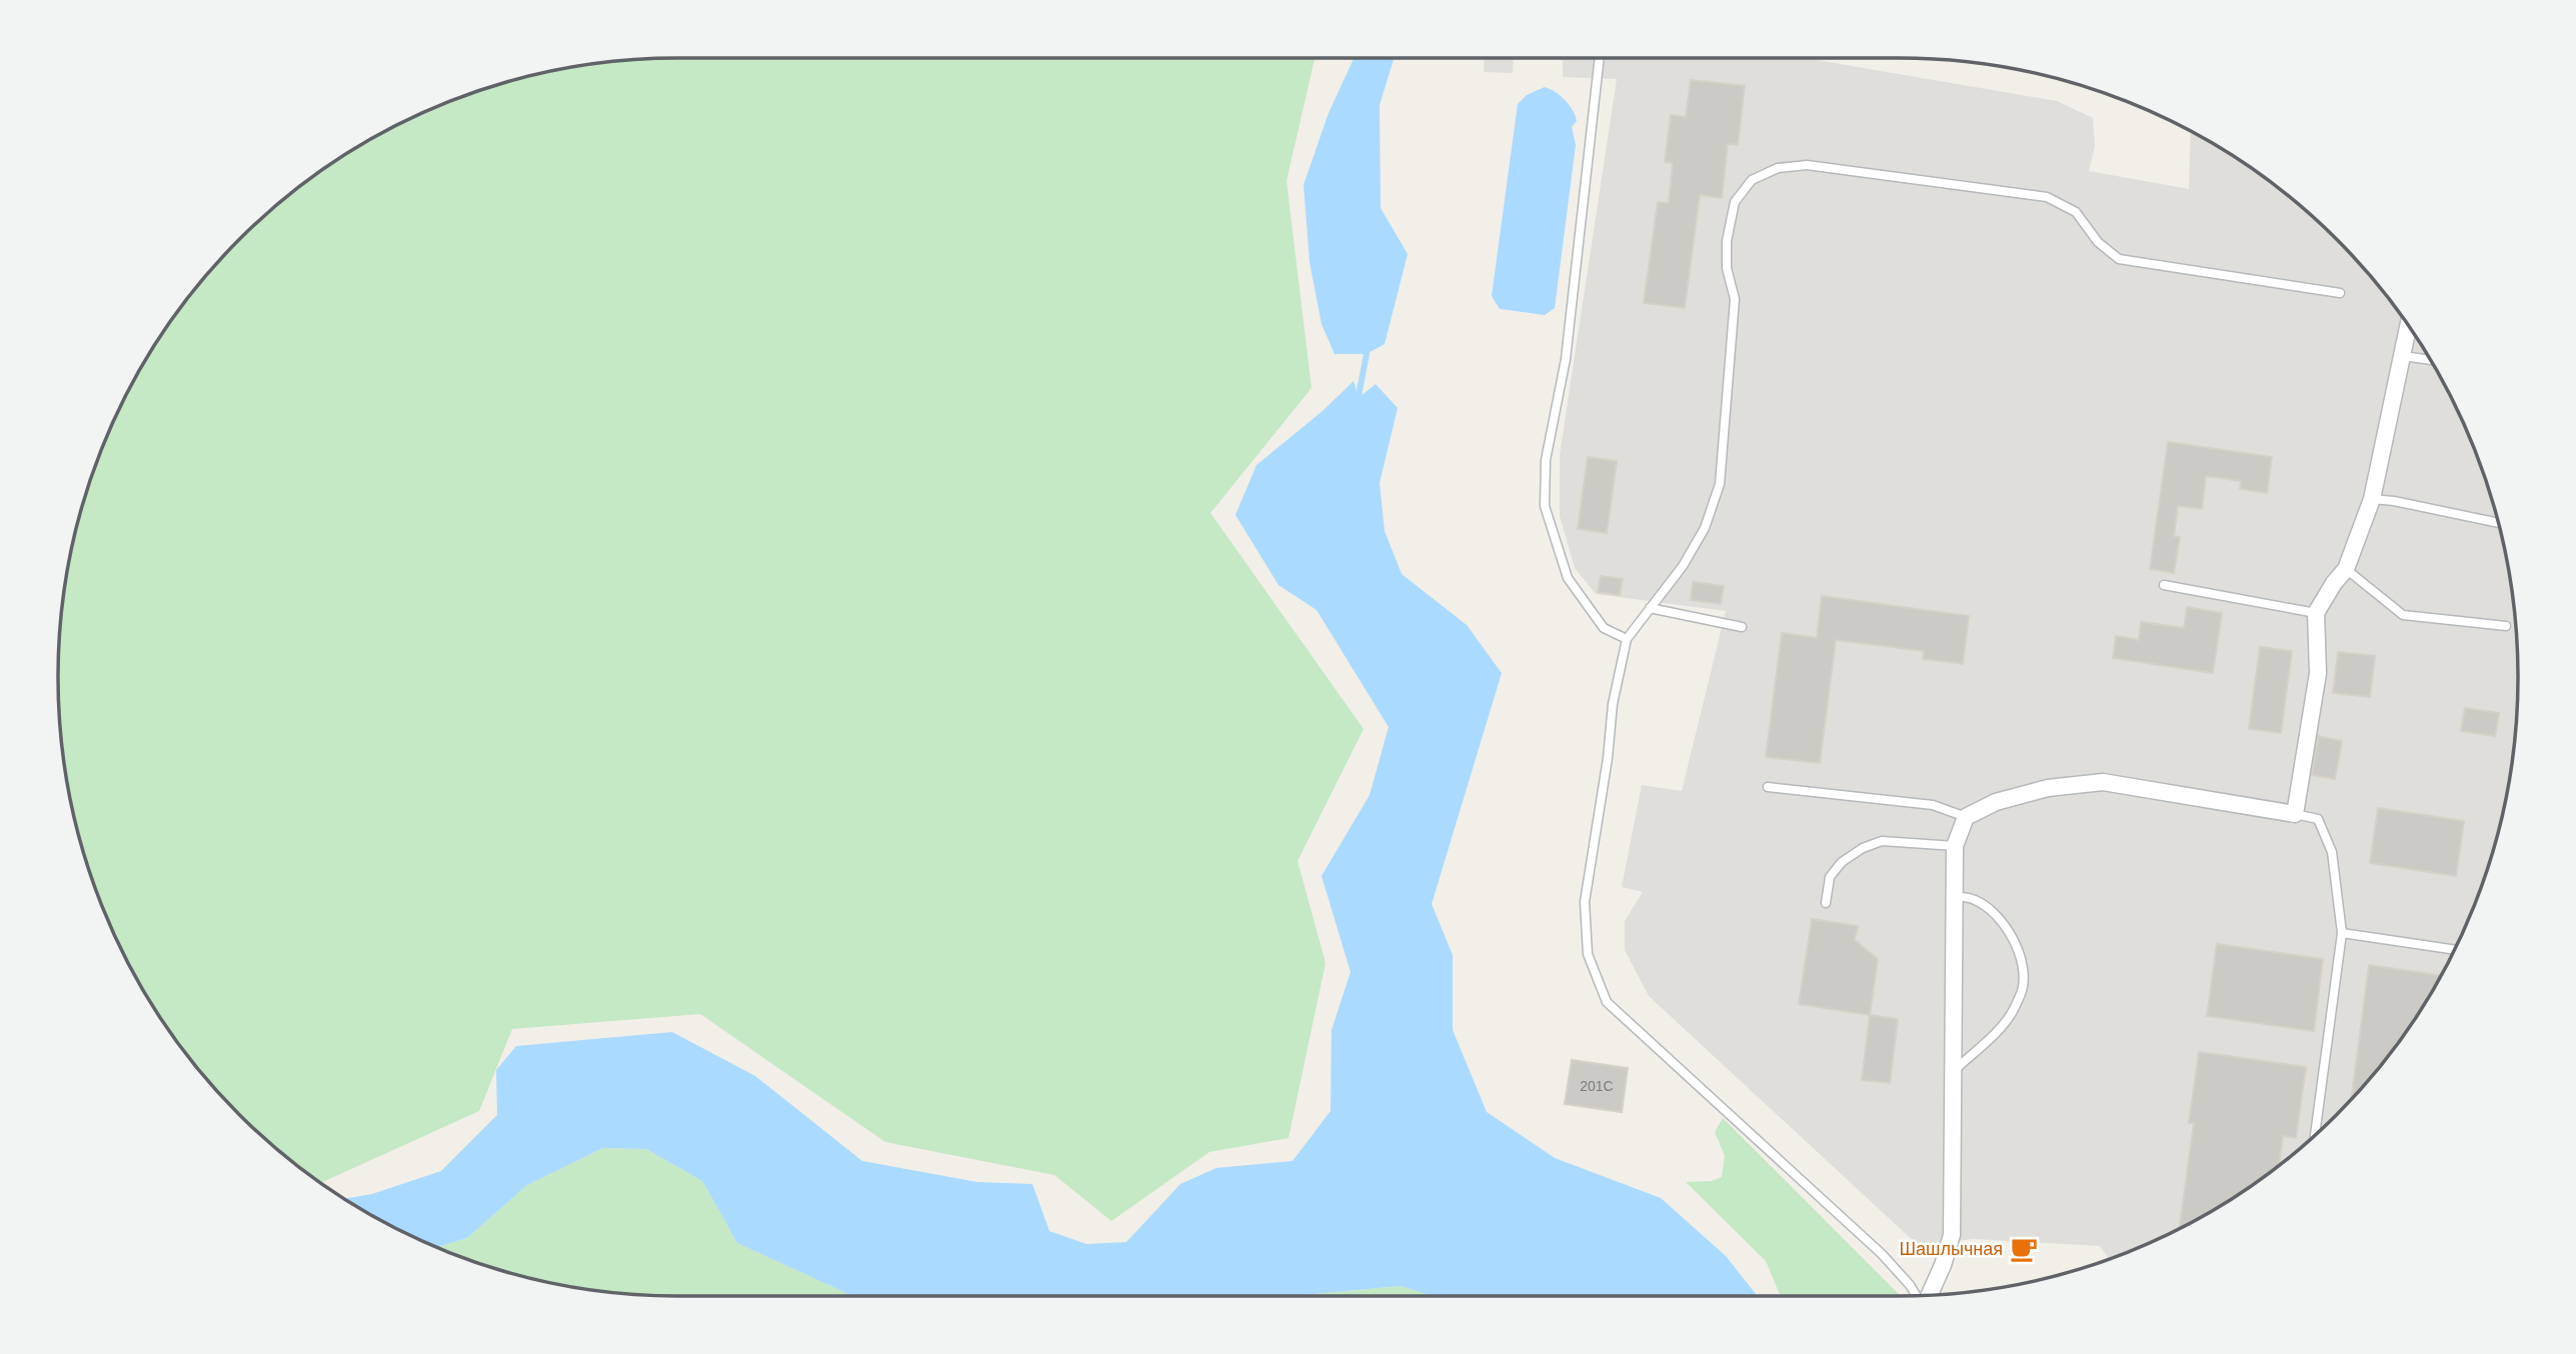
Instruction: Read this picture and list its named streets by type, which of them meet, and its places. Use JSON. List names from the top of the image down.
{
  "places": {
    "cafe": ["Шашлычная"]
  },
  "house_numbers": ["201С"]
}
